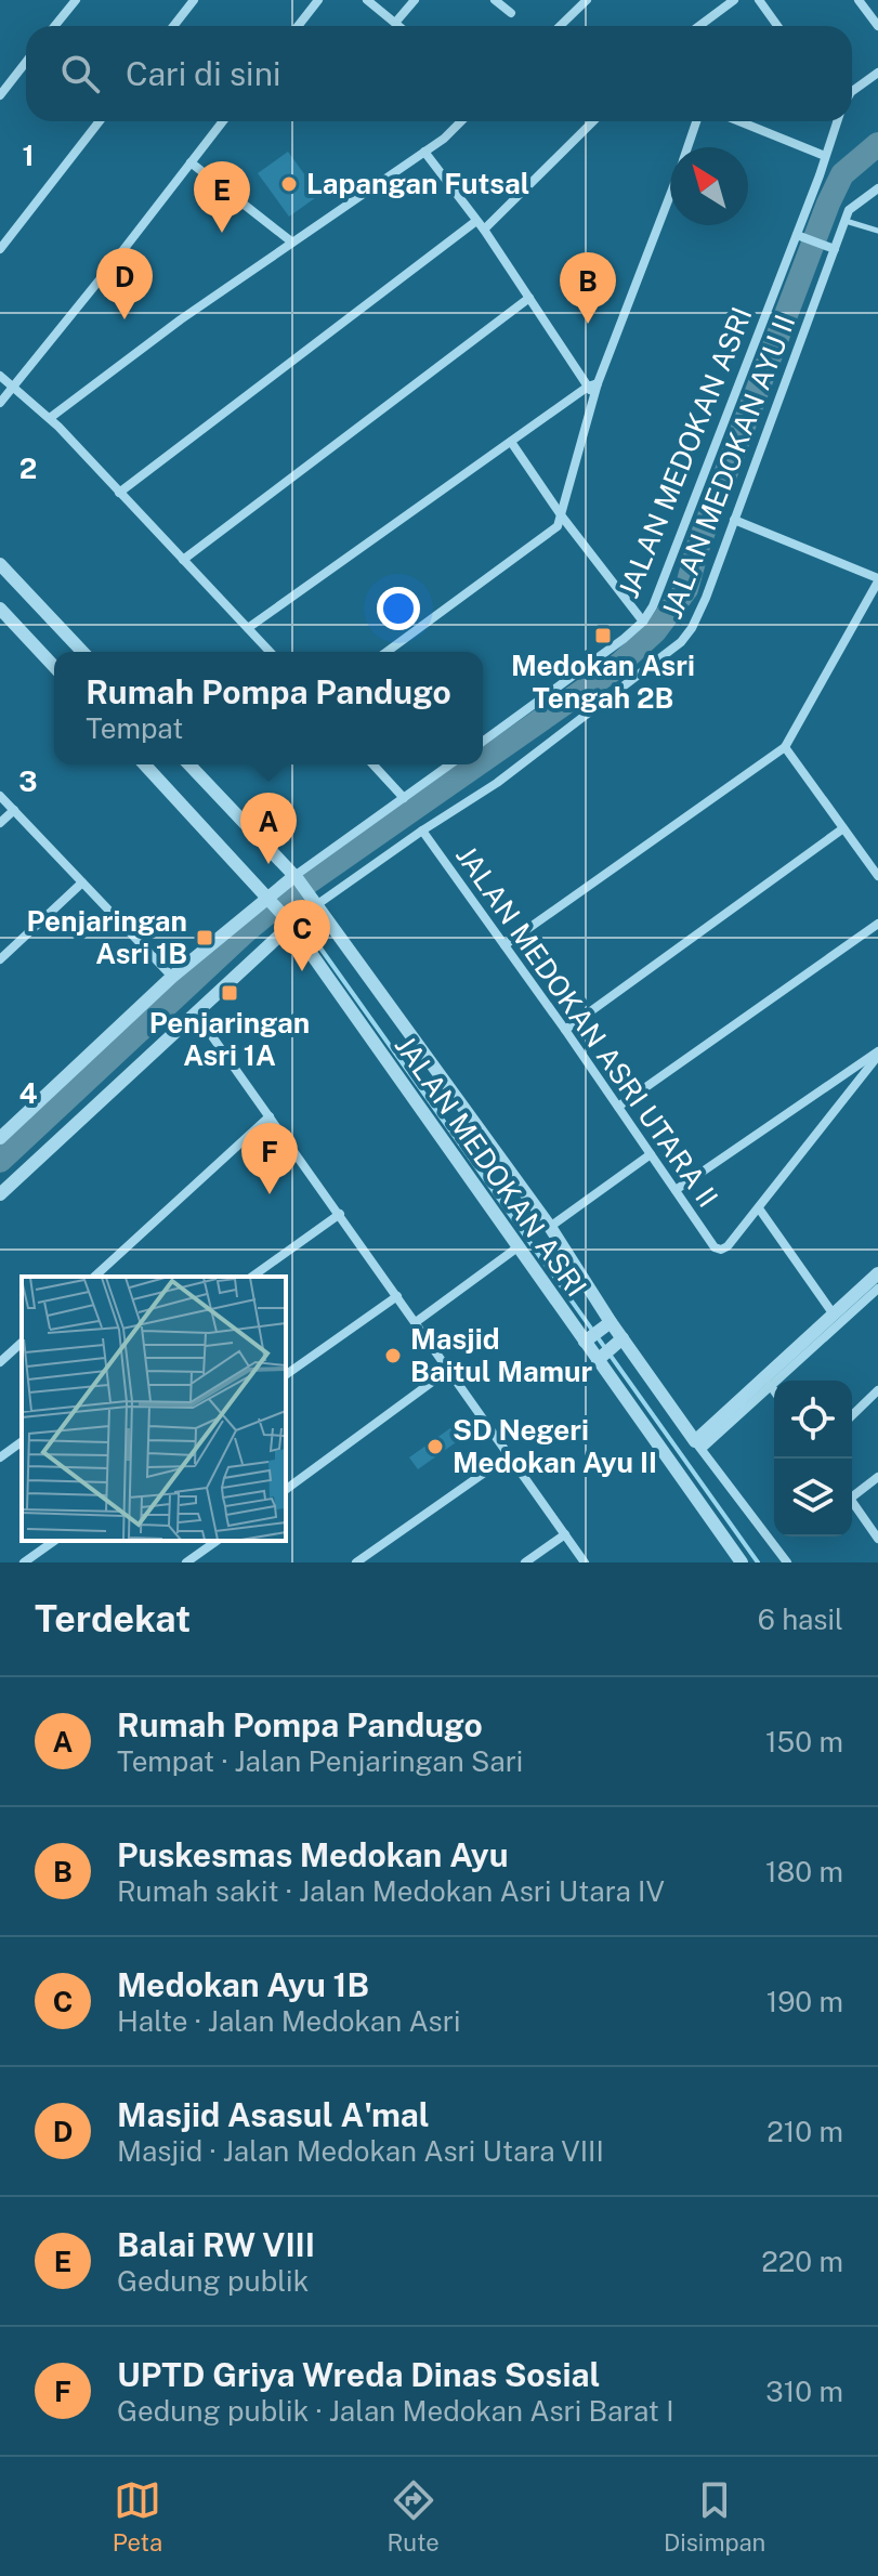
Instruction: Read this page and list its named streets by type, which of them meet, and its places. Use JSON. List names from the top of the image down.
{
  "streets": {
    "street": ["JALAN MEDOKAN ASRI", "JALAN MEDOKAN AYU II", "JALAN MEDOKAN ASRI UTARA II"]
  },
  "crossings": [
    ["JALAN MEDOKAN ASRI", "JALAN MEDOKAN AYU II"],
    ["JALAN MEDOKAN AYU II", "JALAN MEDOKAN ASRI UTARA II"]
  ],
  "places": {
    "other": ["Lapangan Futsal", "Masjid Baitul Mamur", "SD Negeri Medokan Ayu II"],
    "transit": ["Medokan Asri Tengah 2B", "Penjaringan Asri 1B", "Penjaringan Asri 1A"]
  },
  "north": "top left",
  "page": {
    "search": "Cari di sini",
    "pins": [
      "E",
      "D",
      "B",
      "A",
      "C",
      "F"
    ],
    "popup": ["Rumah Pompa Pandugo", "Tempat"],
    "heading": ["Terdekat", "6 hasil"],
    "list": [
      {
        "mark": "A",
        "name": "Rumah Pompa Pandugo",
        "note": "Tempat · Jalan Penjaringan Sari",
        "value": "150 m"
      },
      {
        "mark": "B",
        "name": "Puskesmas Medokan Ayu",
        "note": "Rumah sakit · Jalan Medokan Asri Utara IV",
        "value": "180 m"
      },
      {
        "mark": "C",
        "name": "Medokan Ayu 1B",
        "note": "Halte · Jalan Medokan Asri",
        "value": "190 m"
      },
      {
        "mark": "D",
        "name": "Masjid Asasul A'mal",
        "note": "Masjid · Jalan Medokan Asri Utara VIII",
        "value": "210 m"
      },
      {
        "mark": "E",
        "name": "Balai RW VIII",
        "note": "Gedung publik",
        "value": "220 m"
      },
      {
        "mark": "F",
        "name": "UPTD Griya Wreda Dinas Sosial",
        "note": "Gedung publik · Jalan Medokan Asri Barat I",
        "value": "310 m"
      }
    ],
    "nav": ["Peta", "Rute", "Disimpan"]
  },
  "grid": {
    "rows": [
      "1",
      "2",
      "3",
      "4"
    ]
  }
}
